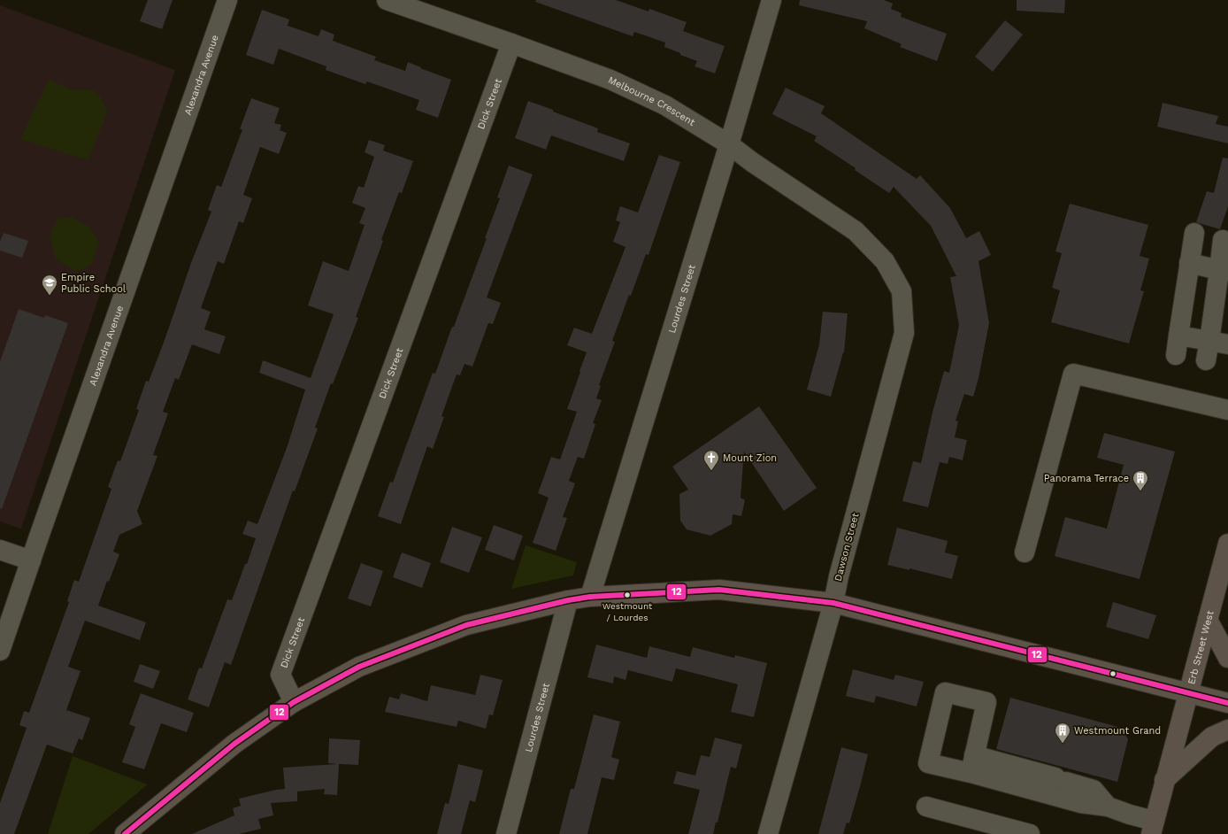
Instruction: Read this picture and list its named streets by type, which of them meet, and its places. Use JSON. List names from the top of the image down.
{
  "streets": {
    "main road": ["Erb Street West"],
    "street": [
      "Alexandra Avenue",
      "Melbourne Crescent",
      "Dick Street",
      "Lourdes Street",
      "Dawson Street"
    ]
  },
  "crossings": [
    ["Melbourne Crescent", "Dick Street"],
    ["Melbourne Crescent", "Lourdes Street"],
    ["Melbourne Crescent", "Dawson Street"]
  ],
  "places": {
    "school or university": ["Empire Public School"],
    "church": ["Mount Zion"],
    "building": ["Panorama Terrace", "Westmount Grand"],
    "other": ["Westmount / Lourdes"]
  },
  "lines": ["transit line 12"]
}
